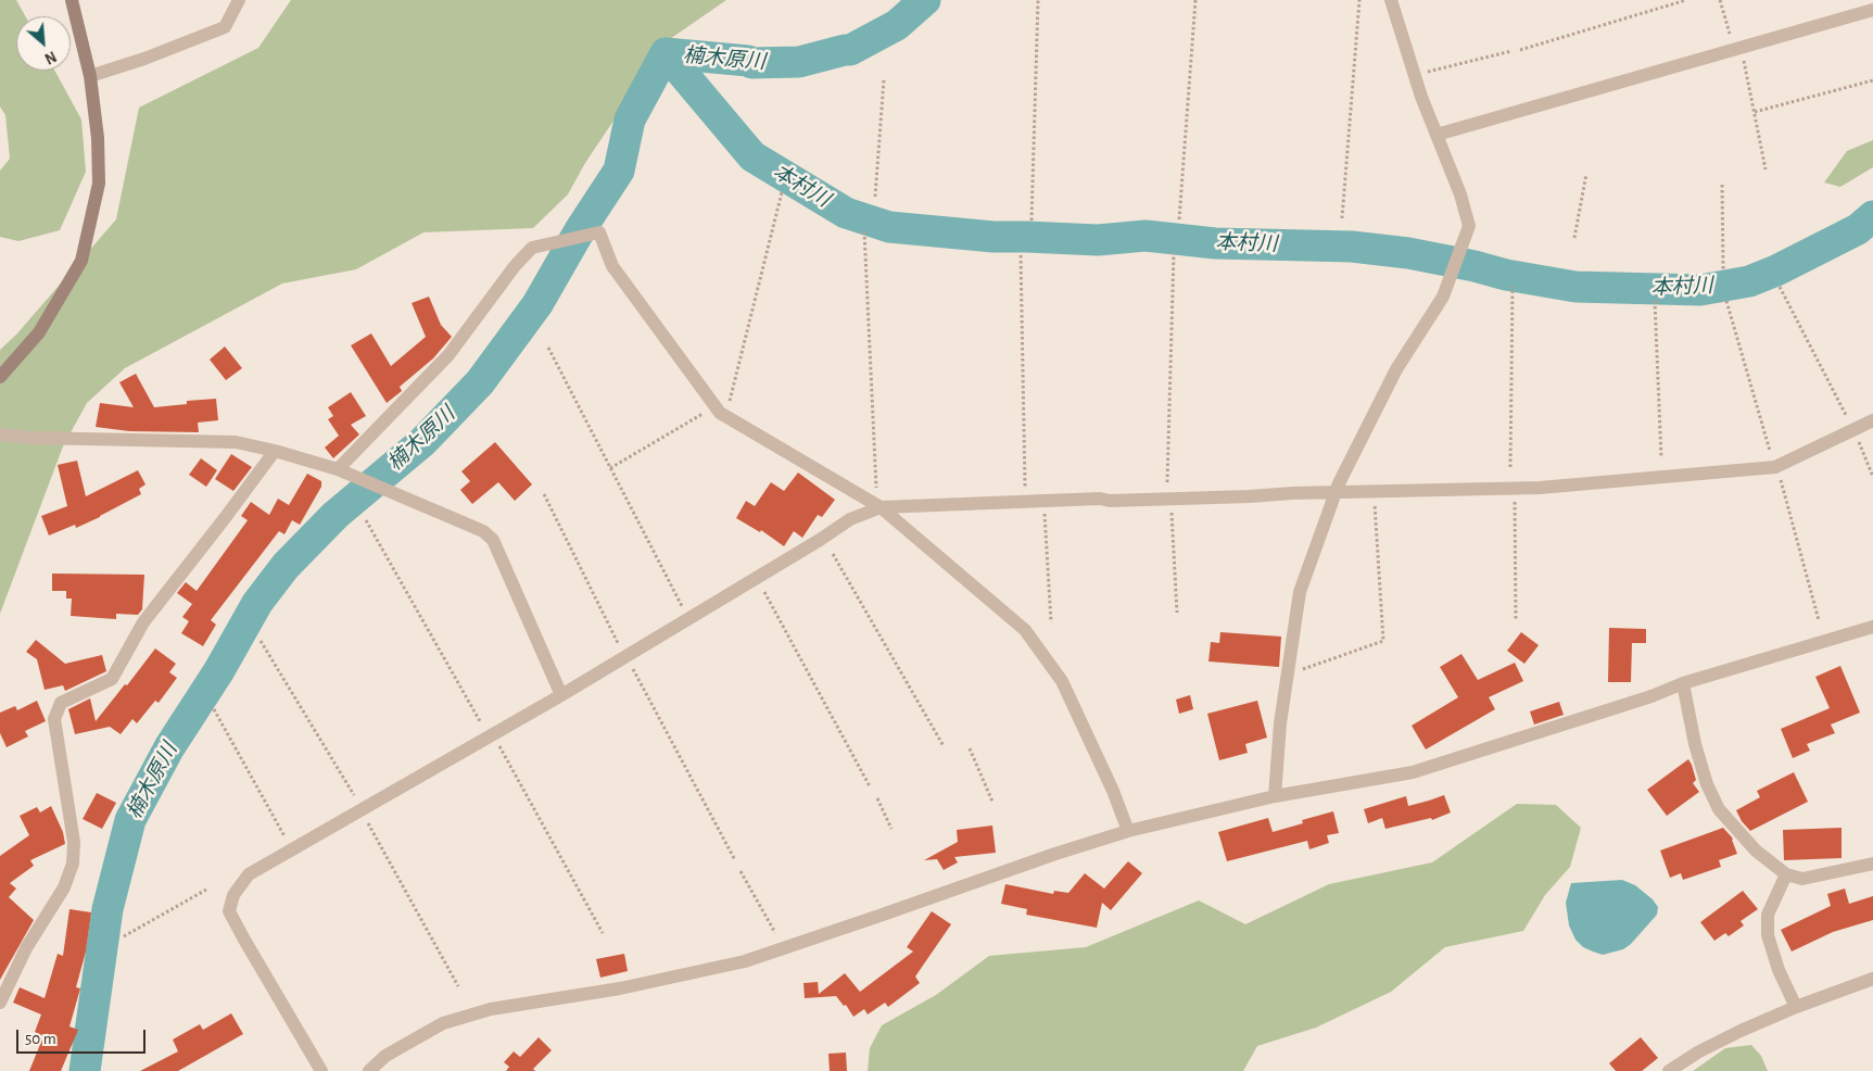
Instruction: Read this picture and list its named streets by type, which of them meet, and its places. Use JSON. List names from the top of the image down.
{
  "water": ["楠木原川", "本村川"],
  "scale_bar": "50 m",
  "north": "bottom right"
}
